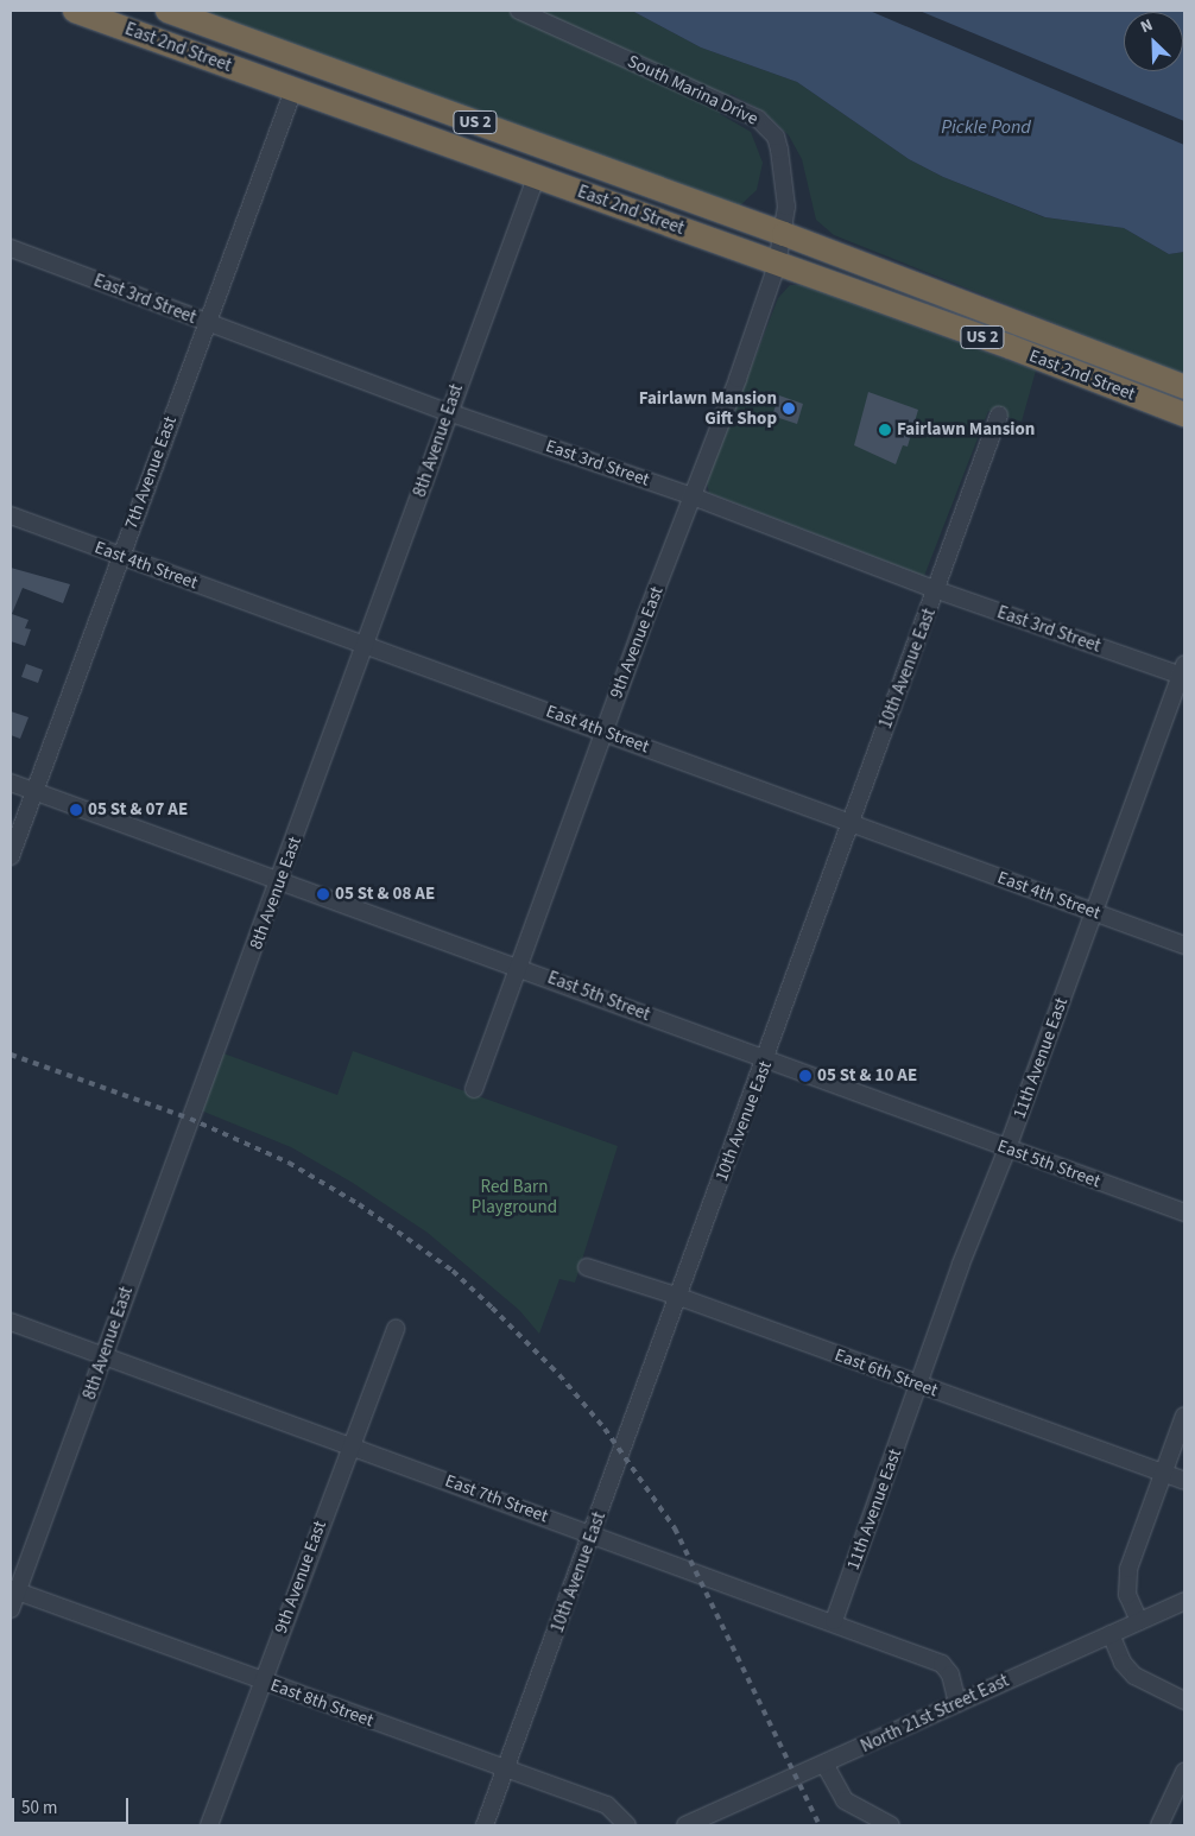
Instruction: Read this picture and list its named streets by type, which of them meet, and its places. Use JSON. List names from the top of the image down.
{
  "streets": {
    "highway": ["East 2nd Street", "US 2"],
    "street": [
      "South Marina Drive",
      "East 3rd Street",
      "8th Avenue East",
      "7th Avenue East",
      "East 4th Street",
      "9th Avenue East",
      "10th Avenue East",
      "East 5th Street",
      "11th Avenue East",
      "East 6th Street",
      "East 7th Street",
      "East 8th Street",
      "North 21st Street East"
    ]
  },
  "crossings": [
    ["East 2nd Street", "South Marina Drive"],
    ["East 2nd Street", "8th Avenue East"],
    ["East 2nd Street", "7th Avenue East"],
    ["East 2nd Street", "9th Avenue East"],
    ["South Marina Drive", "9th Avenue East"],
    ["East 3rd Street", "8th Avenue East"],
    ["East 3rd Street", "7th Avenue East"],
    ["East 3rd Street", "9th Avenue East"],
    ["East 3rd Street", "10th Avenue East"],
    ["East 3rd Street", "11th Avenue East"],
    ["8th Avenue East", "East 4th Street"],
    ["8th Avenue East", "East 5th Street"],
    ["8th Avenue East", "East 7th Street"],
    ["8th Avenue East", "East 8th Street"],
    ["7th Avenue East", "East 4th Street"],
    ["7th Avenue East", "East 5th Street"],
    ["East 4th Street", "9th Avenue East"],
    ["East 4th Street", "10th Avenue East"],
    ["East 4th Street", "11th Avenue East"],
    ["9th Avenue East", "East 5th Street"],
    ["9th Avenue East", "East 7th Street"],
    ["9th Avenue East", "East 8th Street"],
    ["10th Avenue East", "East 5th Street"],
    ["10th Avenue East", "East 6th Street"],
    ["10th Avenue East", "East 7th Street"],
    ["10th Avenue East", "East 8th Street"],
    ["East 5th Street", "11th Avenue East"],
    ["11th Avenue East", "East 6th Street"],
    ["11th Avenue East", "East 7th Street"],
    ["East 7th Street", "North 21st Street East"]
  ],
  "water": ["Pickle Pond"],
  "parks": ["Red Barn Playground"],
  "places": [
    "Fairlawn Mansion Gift Shop",
    "Fairlawn Mansion",
    "05 St & 07 AE",
    "05 St & 08 AE",
    "05 St & 10 AE"
  ],
  "scale_bar": "50 m",
  "north": "top left"
}
